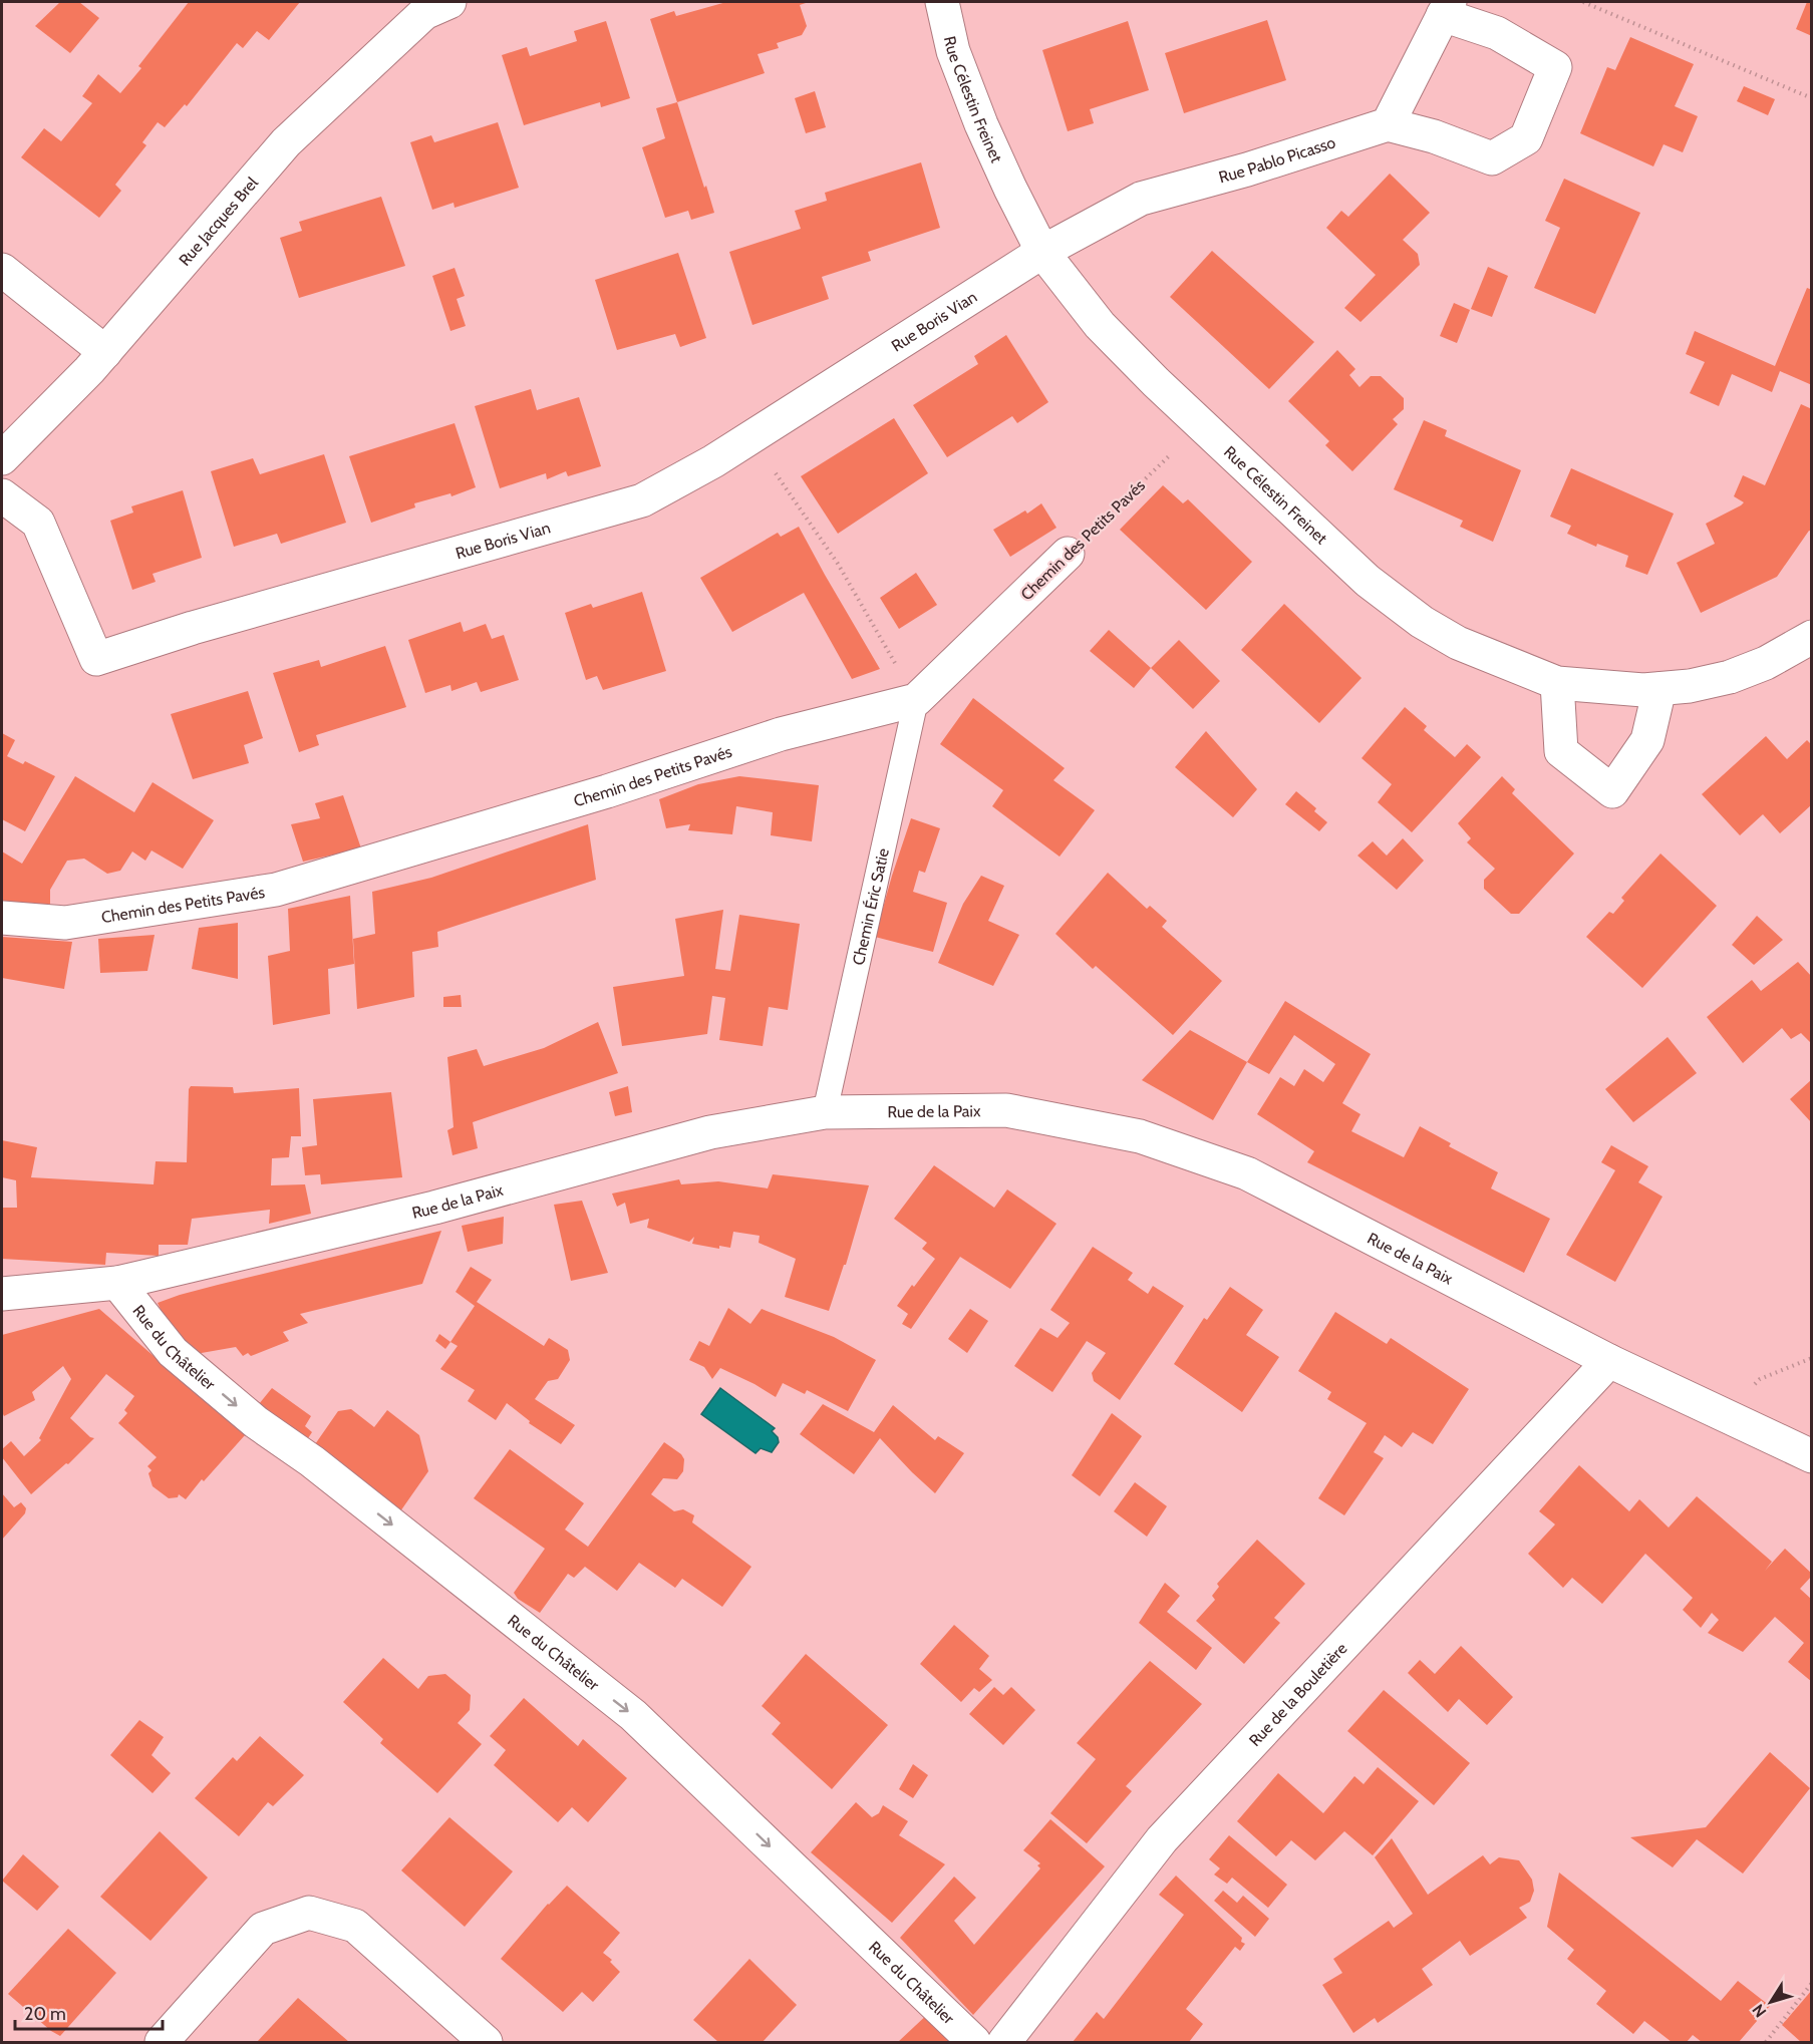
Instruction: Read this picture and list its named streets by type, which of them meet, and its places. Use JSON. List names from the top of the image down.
{
  "streets": {
    "street": [
      "Rue Célestin Freinet",
      "Rue Pablo Picasso",
      "Rue Jacques Brel",
      "Rue Boris Vian",
      "Chemin des Petits Pavés",
      "Rue de la Paix",
      "Rue du Châtelier",
      "Rue de la Bouletière"
    ],
    "lane": ["Chemin Éric Satie"]
  },
  "crossings": [
    ["Rue Célestin Freinet", "Rue Pablo Picasso"],
    ["Rue Célestin Freinet", "Rue Boris Vian"],
    ["Rue Célestin Freinet", "Chemin des Petits Pavés"],
    ["Rue Pablo Picasso", "Rue Boris Vian"],
    ["Chemin des Petits Pavés", "Chemin Éric Satie"],
    ["Chemin Éric Satie", "Rue de la Paix"],
    ["Rue de la Paix", "Rue du Châtelier"],
    ["Rue de la Paix", "Rue de la Bouletière"]
  ],
  "one_way": ["Rue du Châtelier"],
  "scale_bar": "20 m",
  "north": "bottom left"
}
